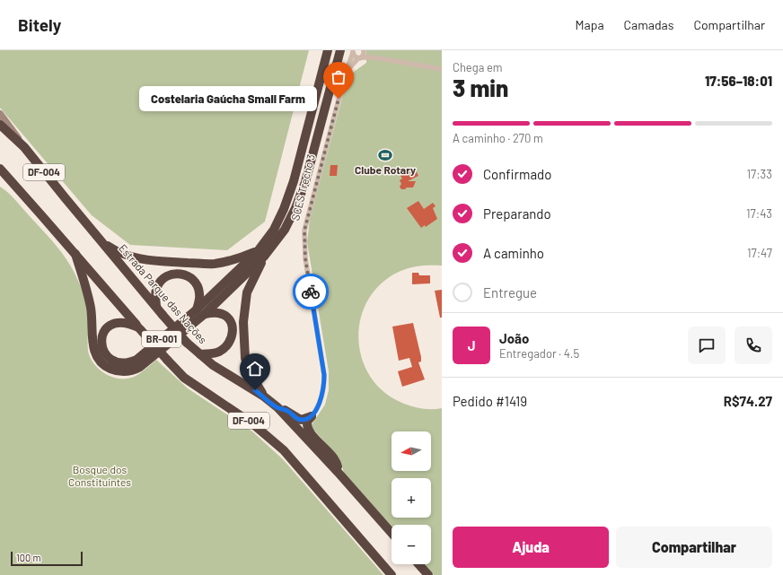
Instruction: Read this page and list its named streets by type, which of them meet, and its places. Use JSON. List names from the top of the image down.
{
  "streets": {
    "highway": [
      "DF-004",
      "SCES Trecho 3",
      "Estrada Parque das Nações",
      "BR-001"
    ]
  },
  "crossings": [
    ["DF-004", "BR-001"],
    ["SCES Trecho 3", "BR-001"],
    ["Estrada Parque das Nações", "BR-001"]
  ],
  "parks": ["Bosque dos Constituintes"],
  "places": {
    "other": ["Costelaria Gaúcha Small Farm"],
    "sports": ["Clube Rotary"]
  },
  "scale_bar": "100 m",
  "north": "left",
  "page": {
    "header": "Bitely",
    "nav": ["Mapa", "Camadas", "Compartilhar"],
    "heading": ["3 min", "Chega em", "17:56–18:01"],
    "panel": [
      "João",
      "Entregador · 4.5",
      "Pedido #1419",
      "R$74.27"
    ],
    "bubble": "Costelaria Gaúcha Small Farm",
    "bar": "A caminho · 270 m",
    "list": [
      ["Confirmado", "17:33"],
      ["Preparando", "17:43"],
      ["A caminho", "17:47"],
      "Entregue"
    ],
    "round": "J",
    "map_buttons": ["+", "−"],
    "buttons": ["Ajuda", "Compartilhar"],
    "scale": "100 m"
  }
}
